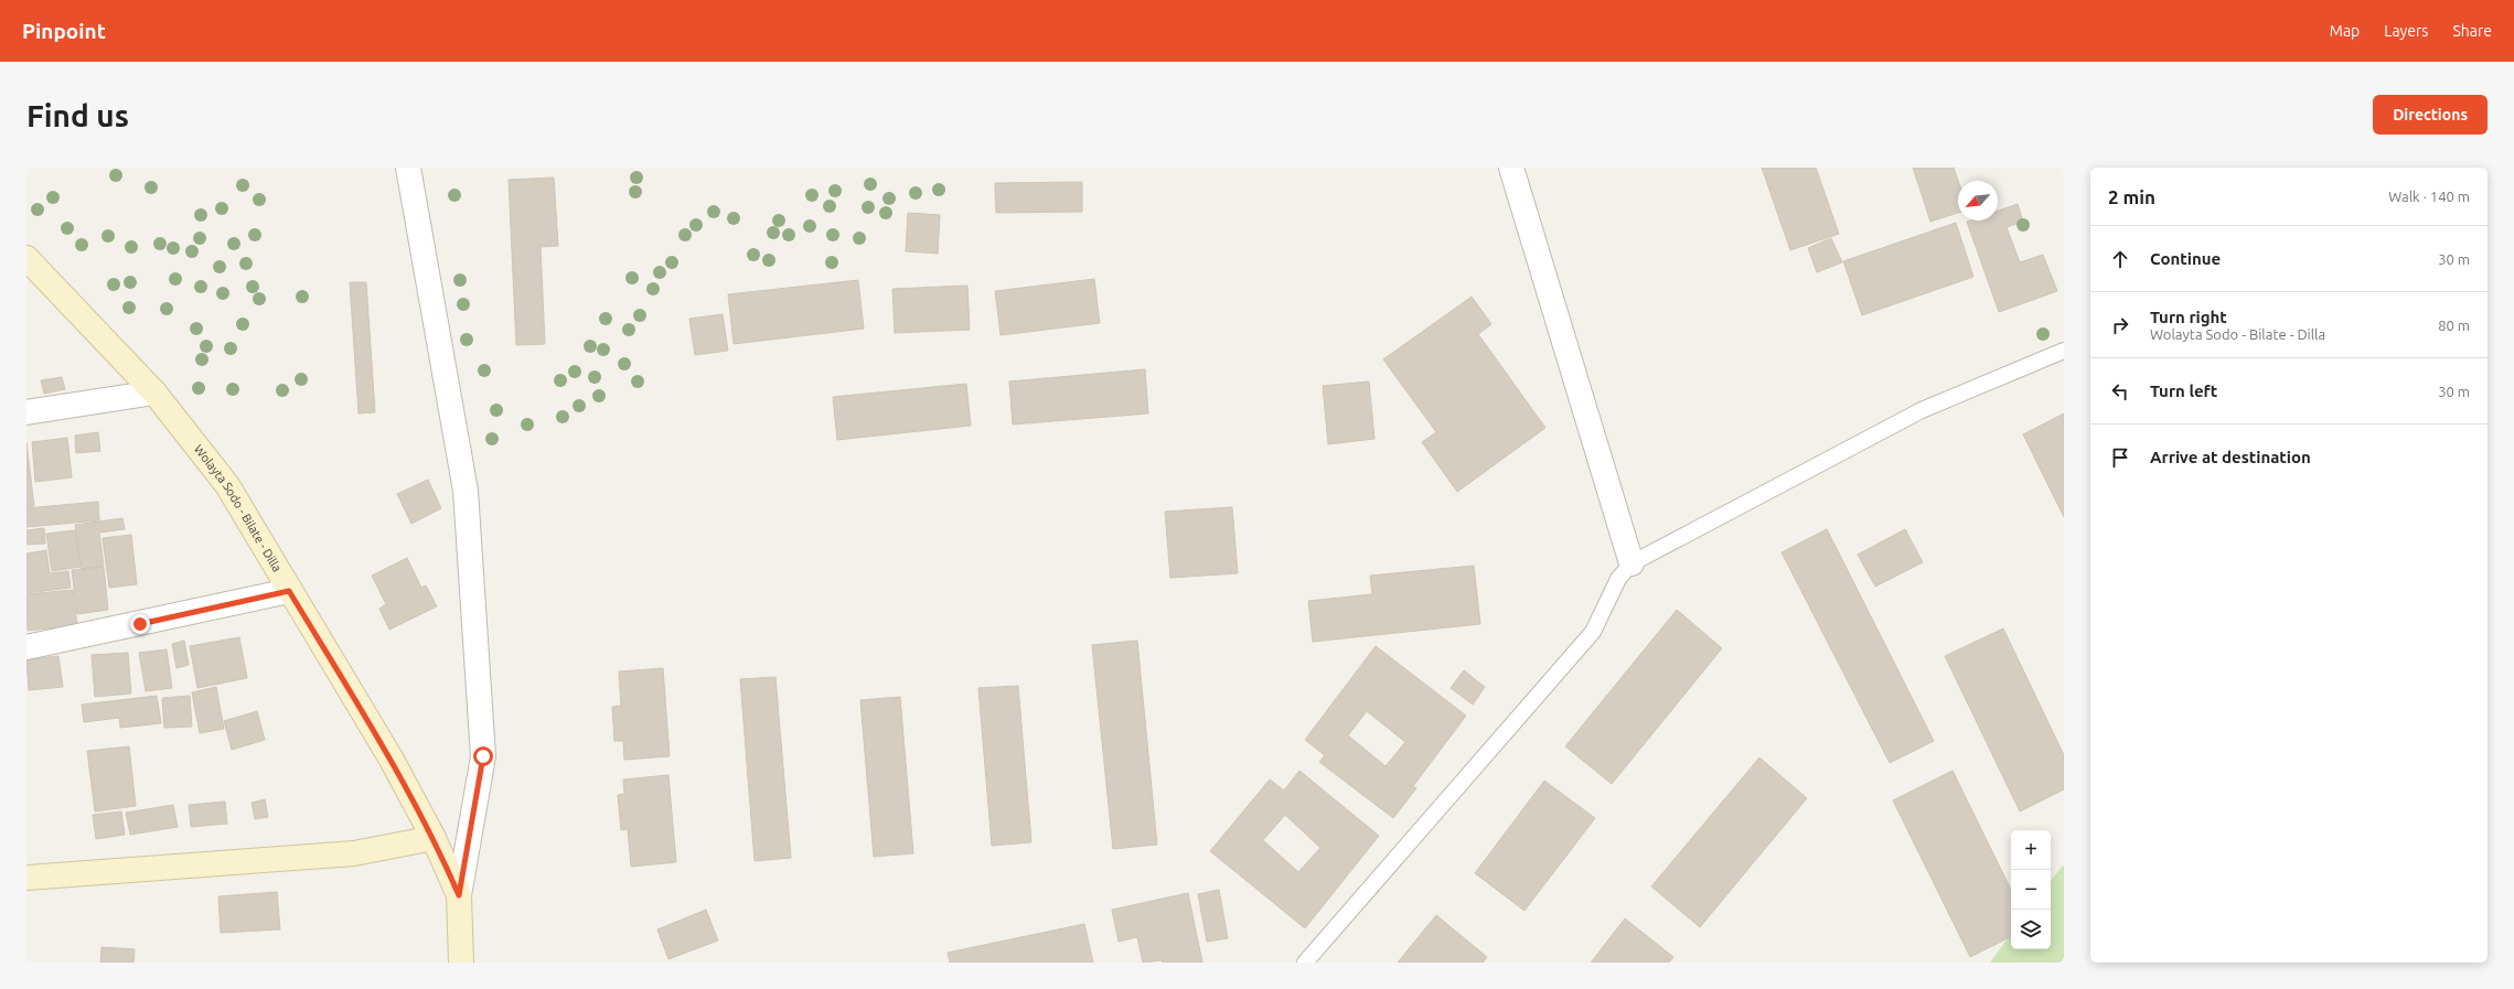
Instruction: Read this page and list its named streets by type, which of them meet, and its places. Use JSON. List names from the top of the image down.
{
  "streets": {
    "main road": ["Wolayta Sodo - Bilate - Dilla"]
  },
  "north": "bottom left",
  "page": {
    "header": "Pinpoint",
    "nav": ["Map", "Layers", "Share"],
    "buttons": "Directions",
    "title": "Find us",
    "heading": ["2 min", "Walk · 140 m"],
    "list": [
      ["Continue", "30 m"],
      ["Turn right", "Wolayta Sodo - Bilate - Dilla", "80 m"],
      ["Turn left", "30 m"],
      "Arrive at destination"
    ],
    "map_buttons": ["+", "−"]
  }
}
